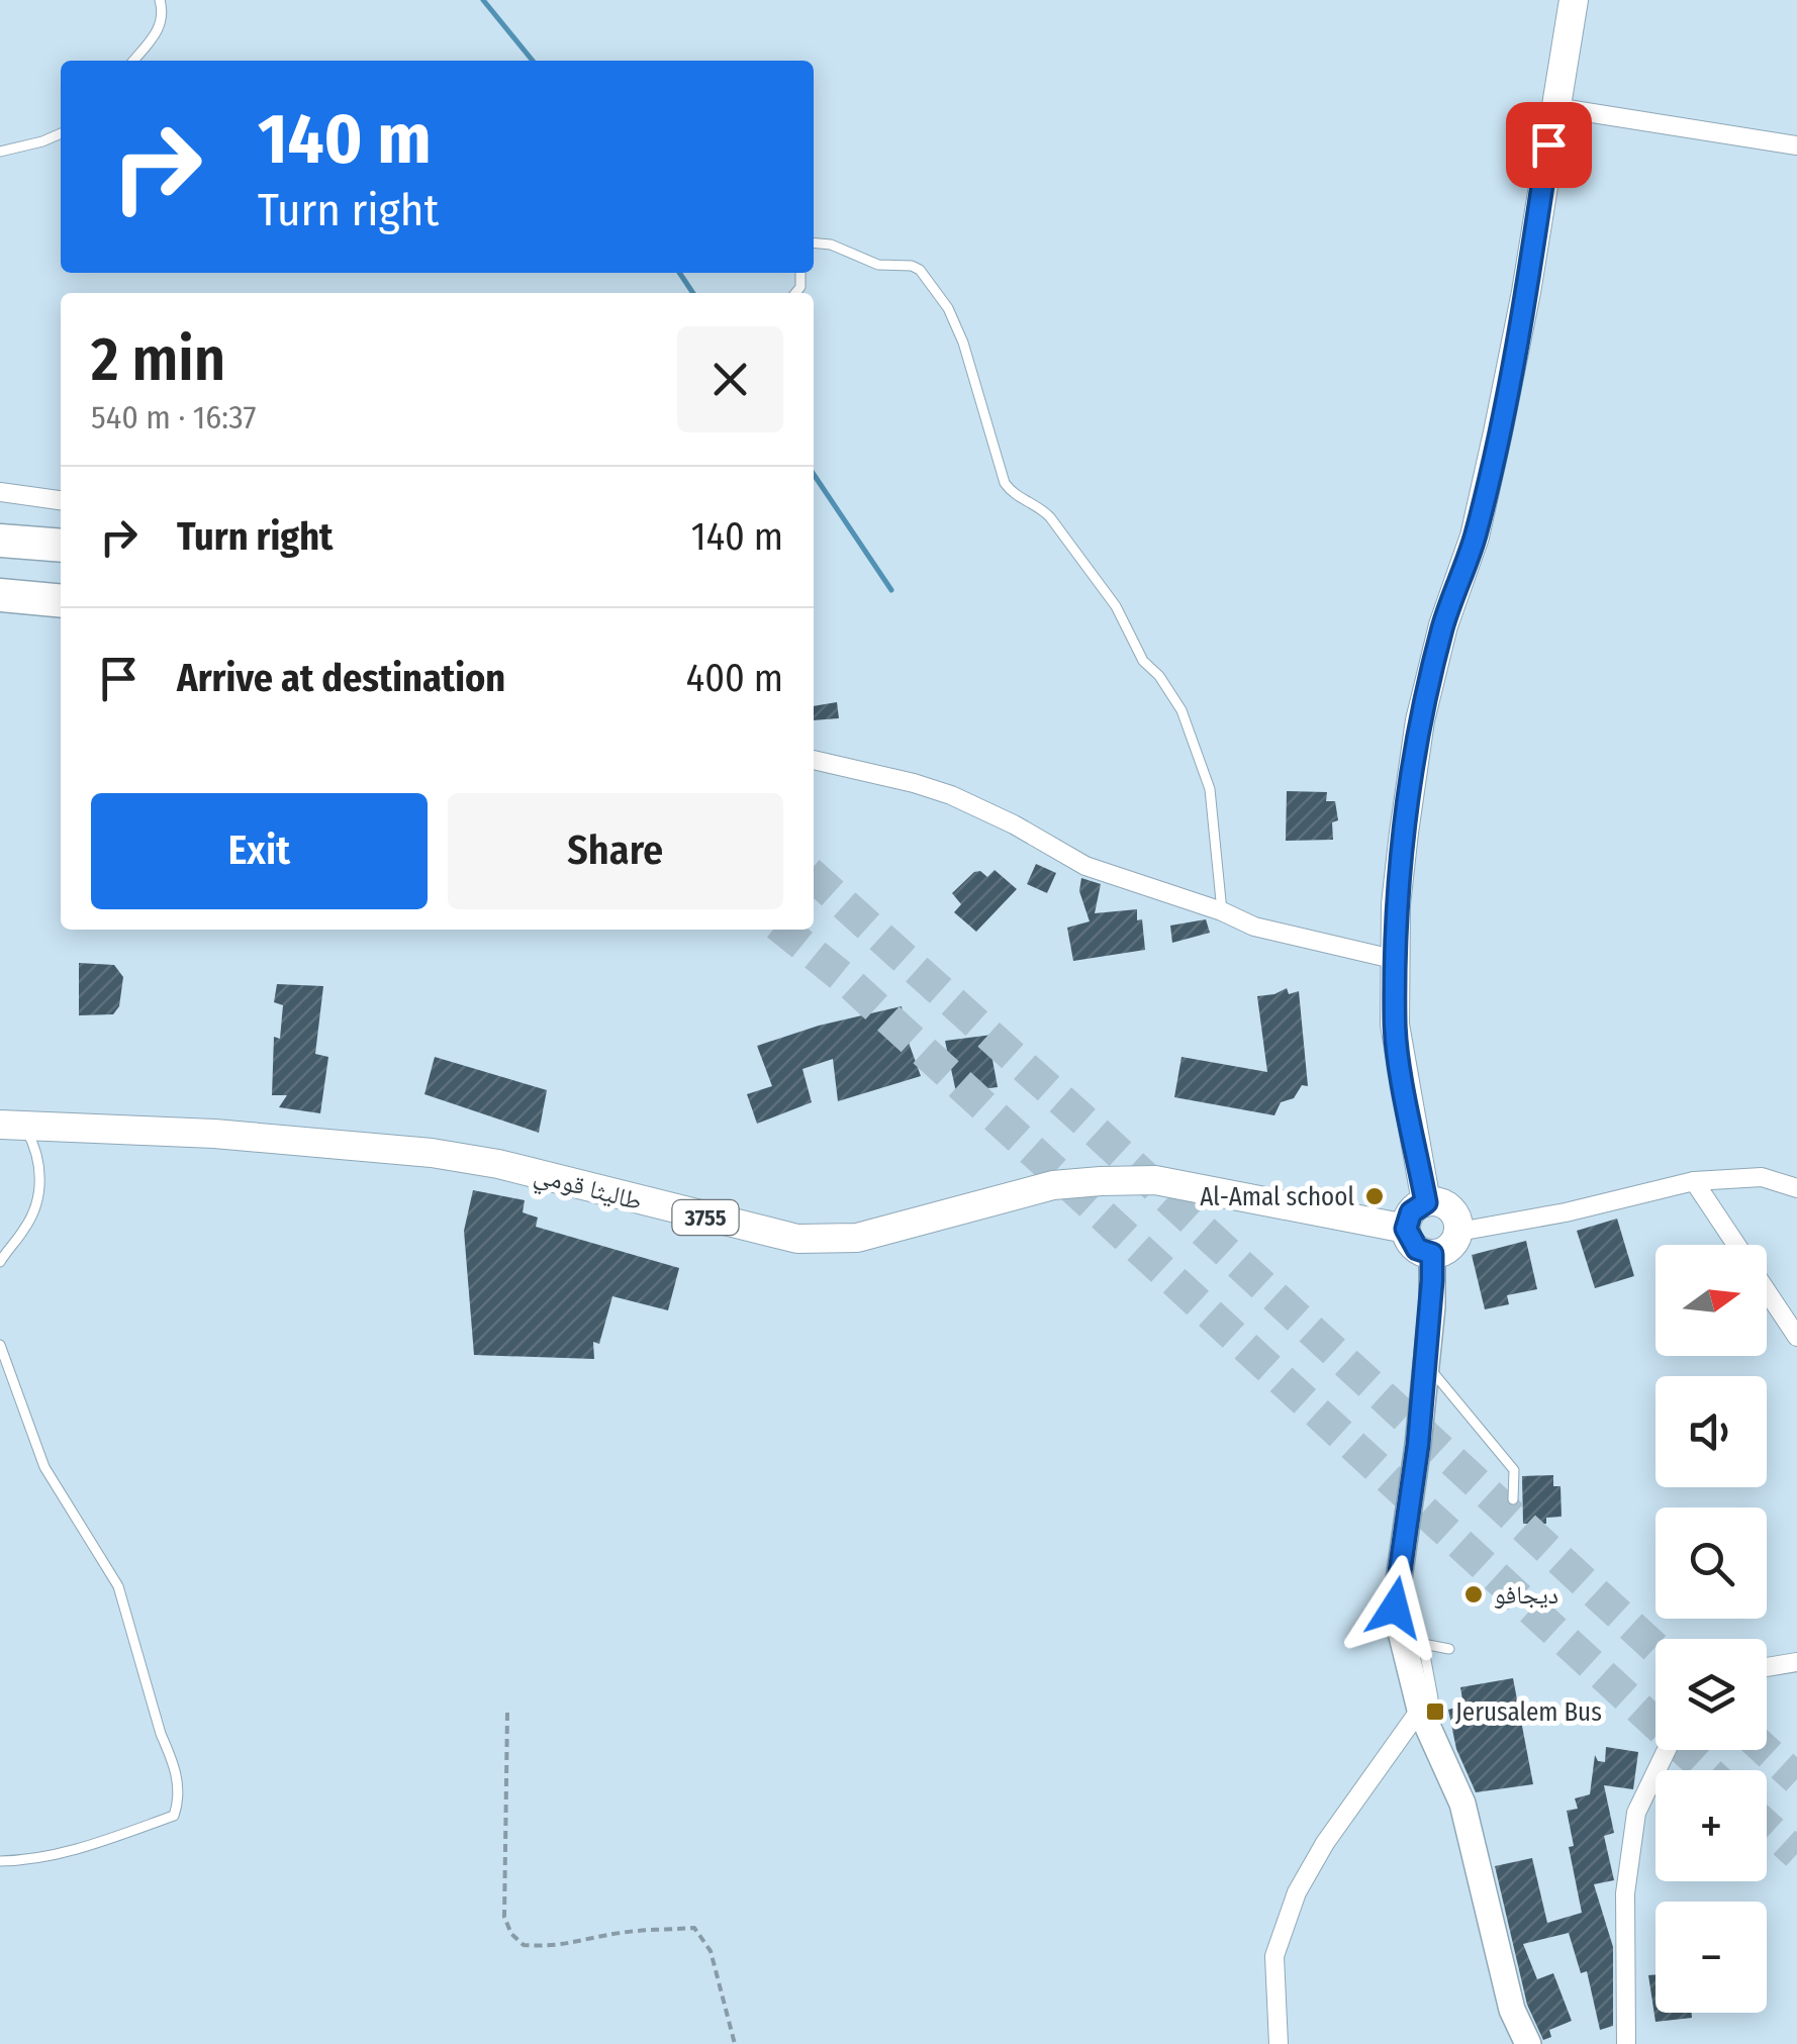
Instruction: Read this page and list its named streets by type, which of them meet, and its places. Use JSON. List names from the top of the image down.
{
  "streets": {
    "main road": ["طاليثا قومي", "3755"]
  },
  "places": {
    "other": ["Al-Amal school", "ديجافو"],
    "transit": ["Jerusalem Bus"]
  },
  "north": "right",
  "page": {
    "turn": ["140 m", "Turn right"],
    "heading": ["2 min", "540 m · 16:37"],
    "list": [
      {
        "name": "Turn right",
        "value": "140 m"
      },
      {
        "name": "Arrive at destination",
        "value": "400 m"
      }
    ],
    "buttons": ["Exit", "Share"],
    "map_buttons": ["+", "−"]
  }
}
